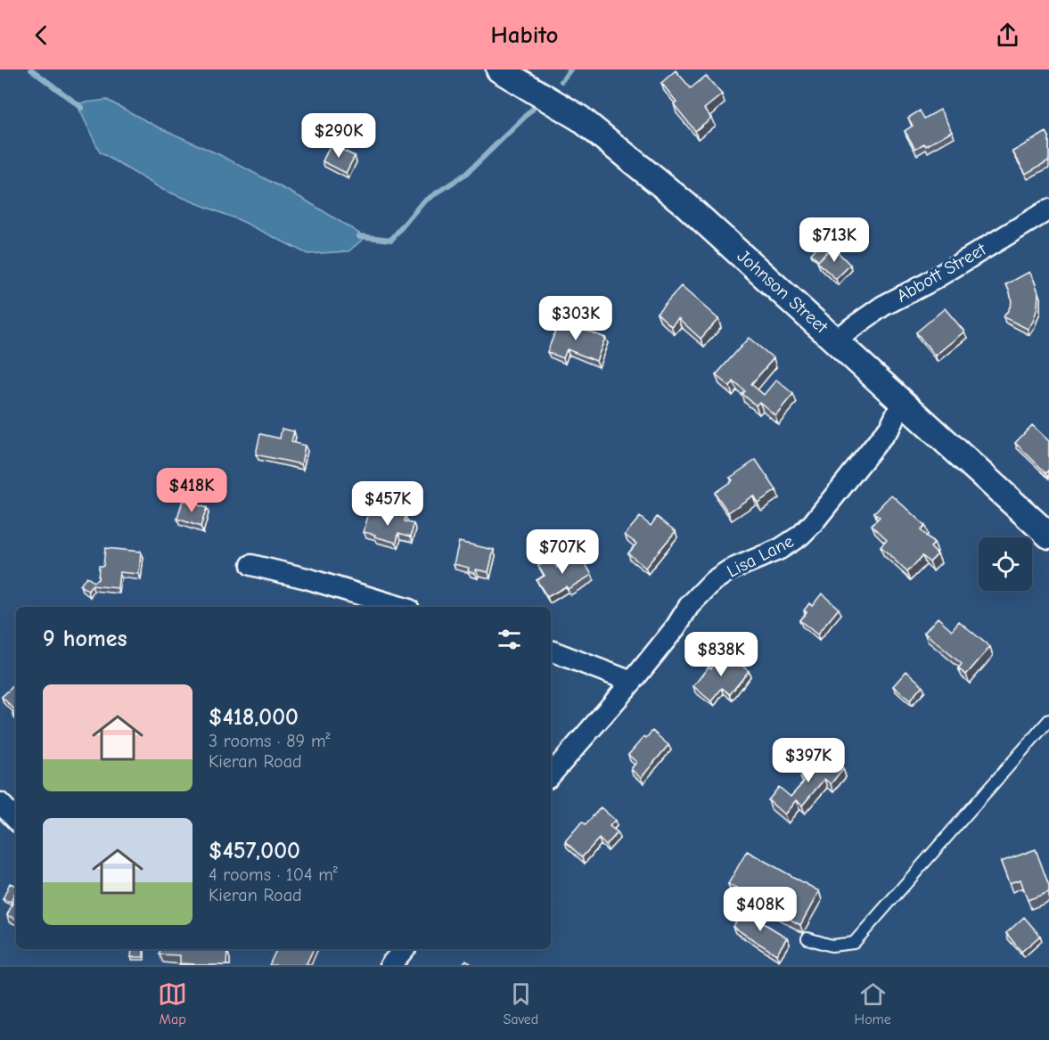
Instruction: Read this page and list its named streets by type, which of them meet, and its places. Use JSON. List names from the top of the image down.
{
  "streets": {
    "street": ["Abbott Street", "Johnson Street", "Lisa Lane"]
  },
  "crossings": [
    ["Abbott Street", "Johnson Street"],
    ["Johnson Street", "Lisa Lane"]
  ],
  "page": {
    "header": "Habito",
    "price": [
      "$290K",
      "$713K",
      "$303K",
      "$418K",
      "$457K",
      "$707K",
      "$838K",
      "$397K",
      "$408K"
    ],
    "heading": "9 homes",
    "list": [
      {
        "name": "$418,000",
        "note": "3 rooms · 89 m² · Kieran Road"
      },
      {
        "name": "$457,000",
        "note": "4 rooms · 104 m² · Kieran Road"
      }
    ],
    "tabs": ["Map", "Saved", "Home"]
  }
}
